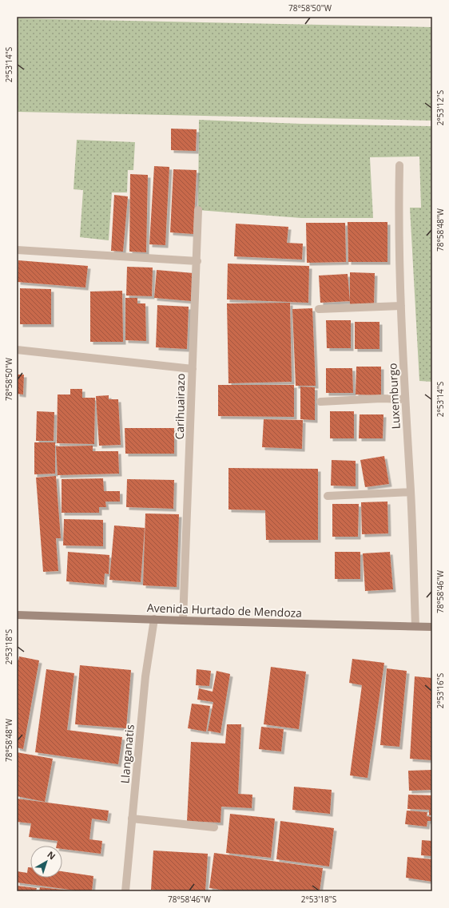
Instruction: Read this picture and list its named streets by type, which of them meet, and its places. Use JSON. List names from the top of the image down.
{
  "streets": {
    "main road": ["Avenida Hurtado de Mendoza"],
    "street": ["Luxemburgo", "Carihuairazo", "Llanganatis"]
  },
  "crossings": [
    ["Luxemburgo", "Avenida Hurtado de Mendoza"],
    ["Carihuairazo", "Avenida Hurtado de Mendoza"],
    ["Avenida Hurtado de Mendoza", "Llanganatis"]
  ],
  "north": "top right",
  "coordinates": [
    "78°58'50\"W",
    "2°53'14\"S",
    "2°53'12\"S",
    "78°58'48\"W",
    "78°58'46\"W",
    "2°53'18\"S",
    "2°53'16\"S"
  ]
}
